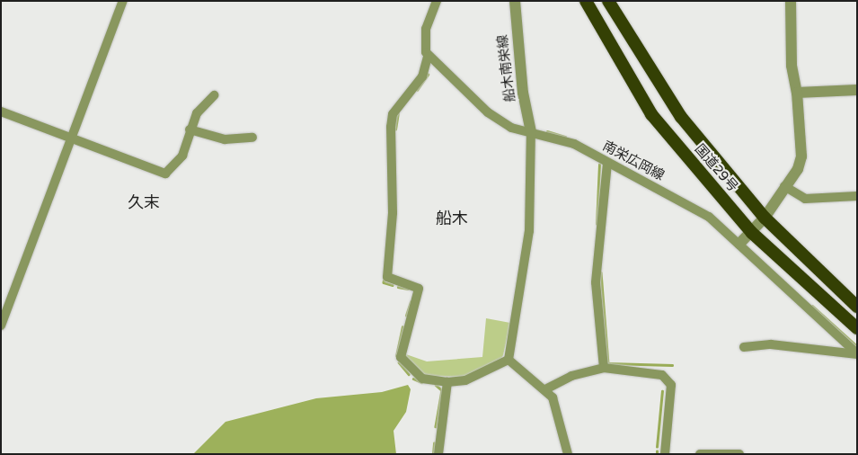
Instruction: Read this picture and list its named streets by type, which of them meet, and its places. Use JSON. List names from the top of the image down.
{
  "streets": {
    "highway": ["国道29号"],
    "street": ["船木南栄線", "南栄広岡線"]
  },
  "crossings": [
    ["船木南栄線", "南栄広岡線"]
  ],
  "districts": ["久末", "船木"]
}
